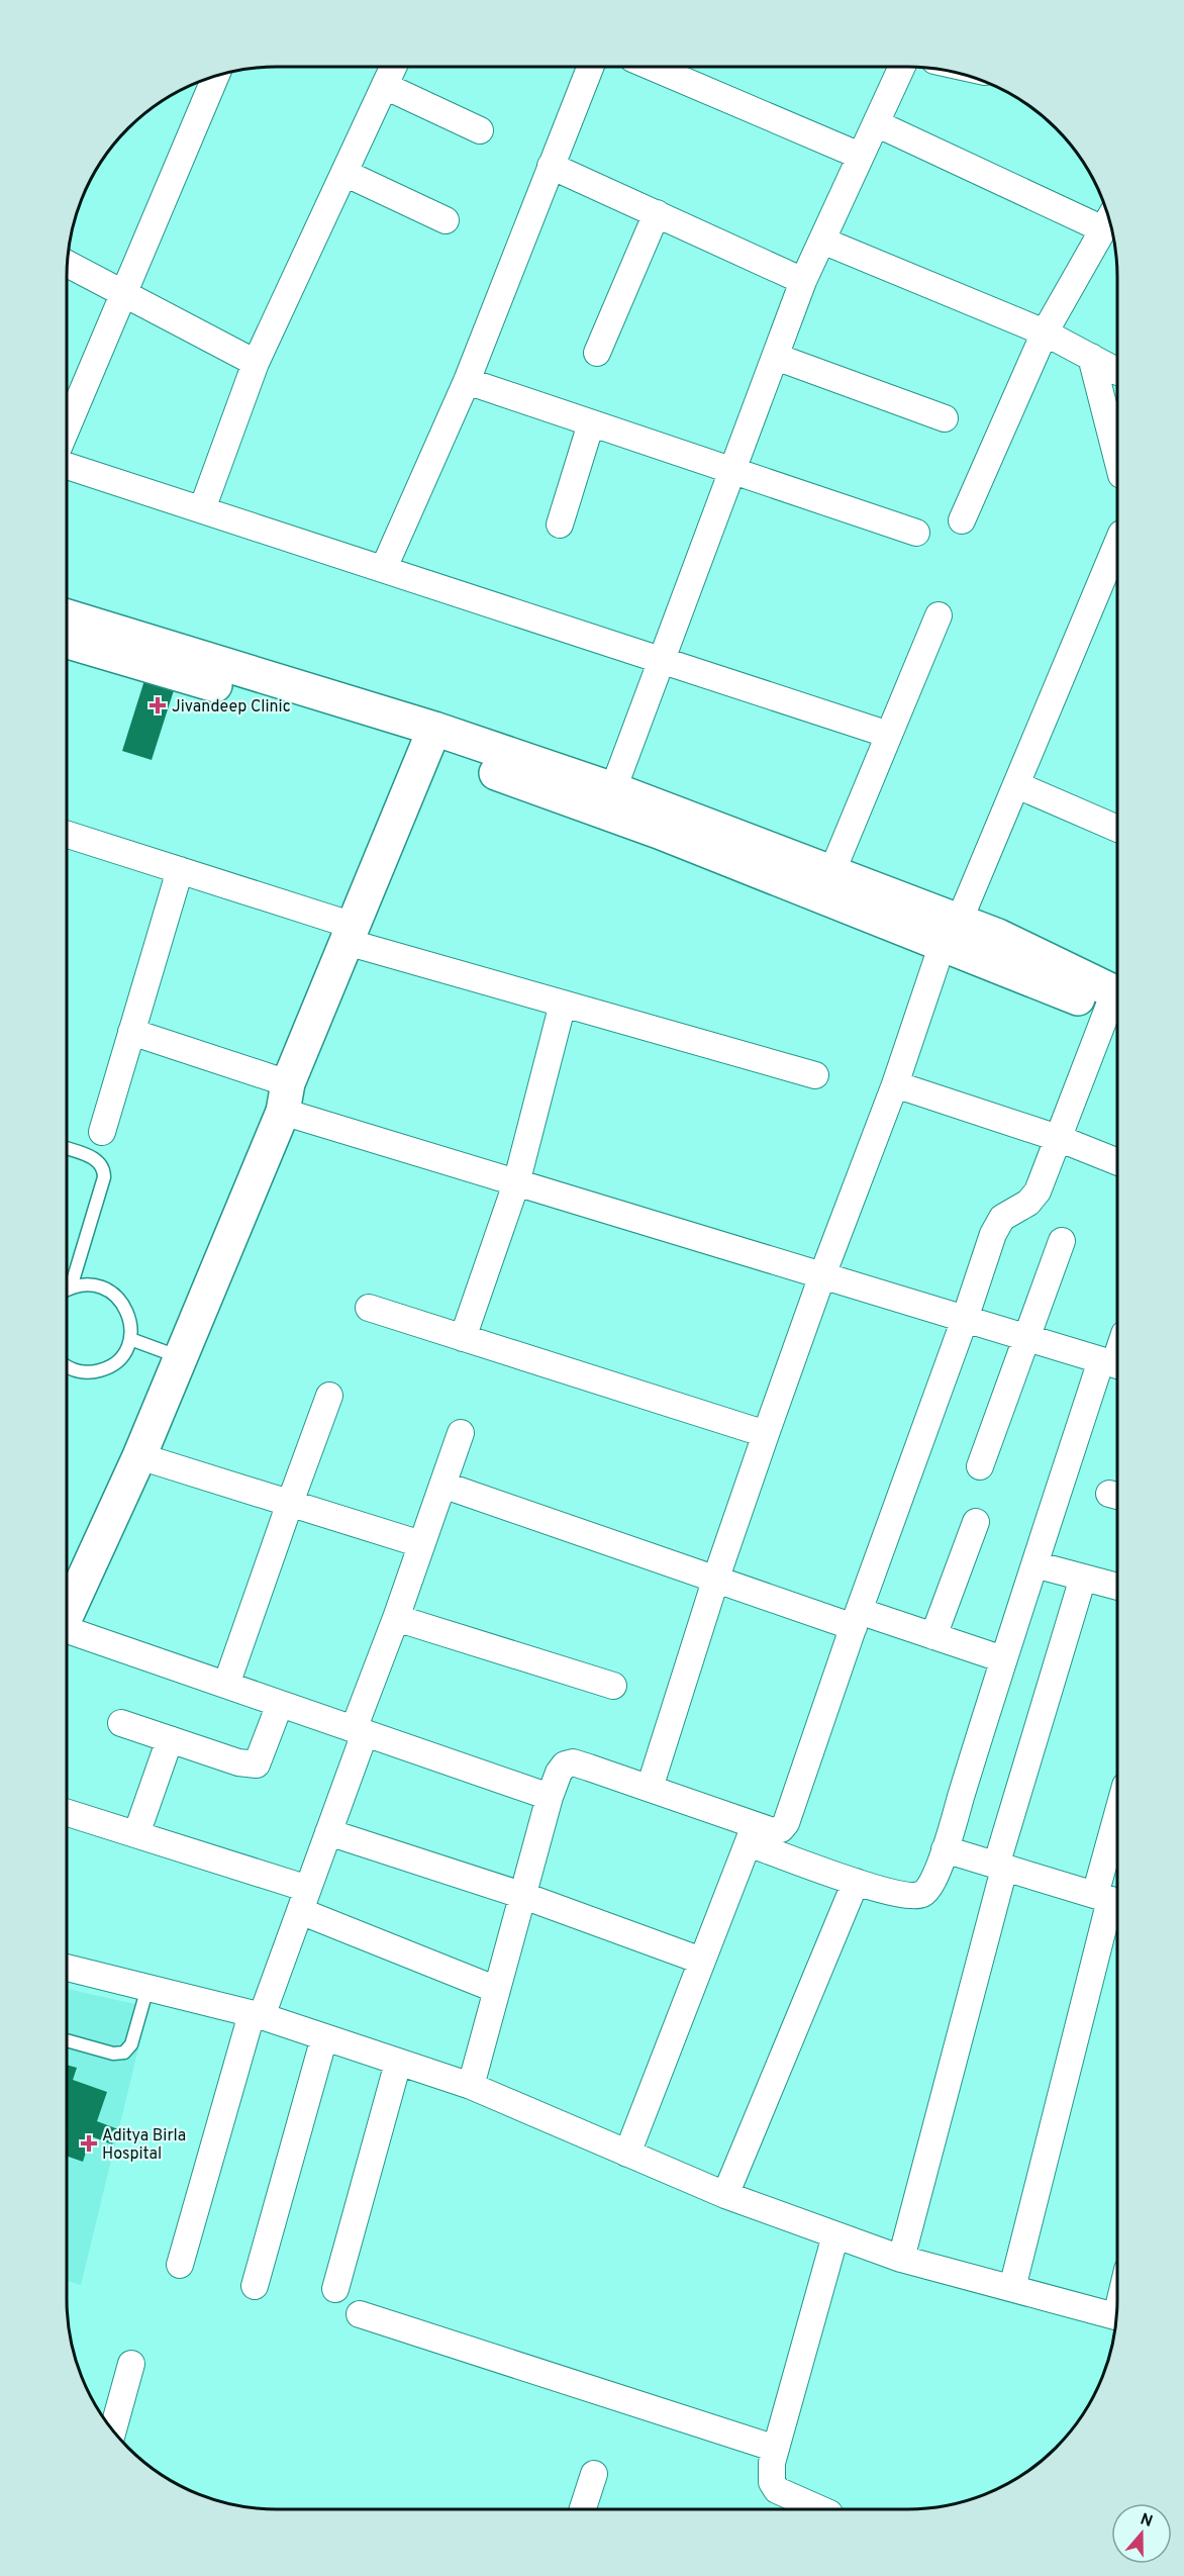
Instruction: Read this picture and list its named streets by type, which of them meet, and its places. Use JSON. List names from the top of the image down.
{
  "places": {
    "health": ["Jivandeep Clinic", "Aditya Birla Hospital"]
  },
  "north": "top"
}
